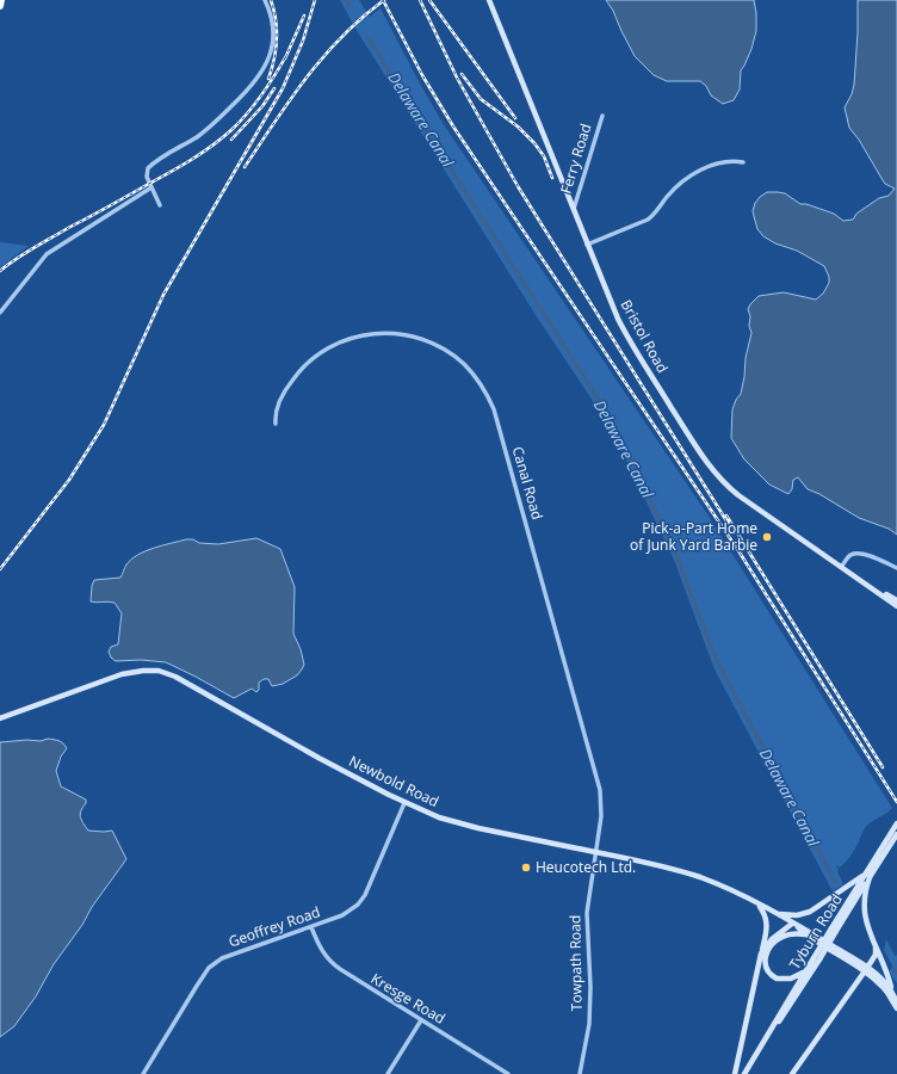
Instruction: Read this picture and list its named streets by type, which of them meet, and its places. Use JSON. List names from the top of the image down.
{
  "streets": {
    "main road": ["Bristol Road", "Newbold Road", "Tyburn Road"],
    "street": [
      "Ferry Road",
      "Canal Road",
      "Geoffrey Road",
      "Towpath Road",
      "Kresge Road"
    ]
  },
  "crossings": [
    ["Ferry Road", "Bristol Road"],
    ["Canal Road", "Newbold Road"],
    ["Canal Road", "Towpath Road"],
    ["Newbold Road", "Geoffrey Road"],
    ["Newbold Road", "Towpath Road"],
    ["Geoffrey Road", "Kresge Road"]
  ],
  "water": ["Delaware Canal"],
  "places": ["Pick-a-Part Home of Junk Yard Barbie", "Heucotech Ltd."]
}
